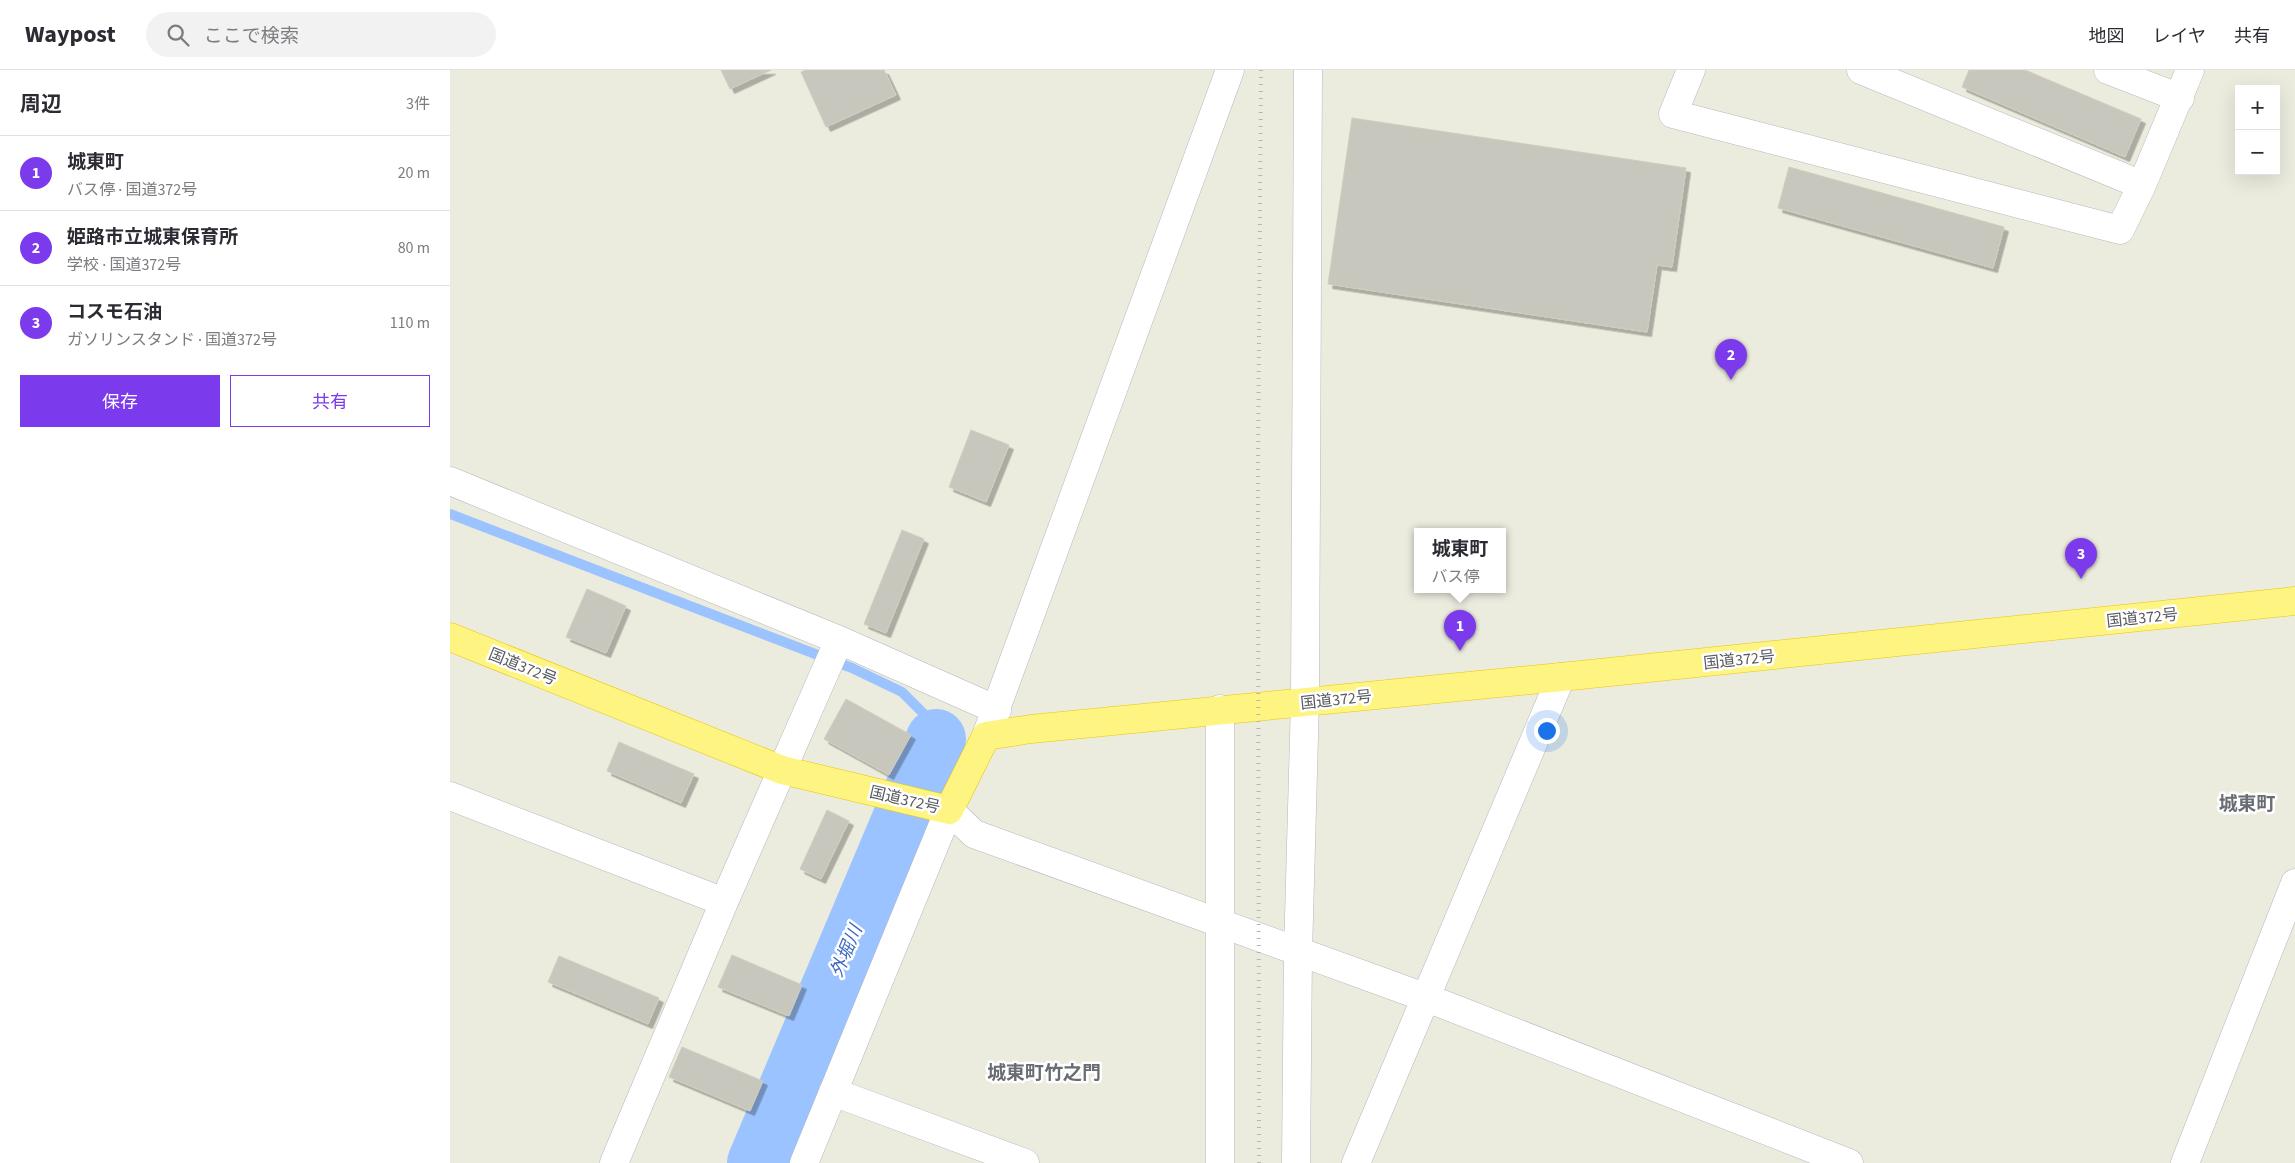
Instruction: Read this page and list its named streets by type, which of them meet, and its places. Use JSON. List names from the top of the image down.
{
  "streets": {
    "highway": ["国道372号"]
  },
  "districts": ["城東町", "城東町竹之門"],
  "water": ["外堀川"],
  "page": {
    "header": "Waypost",
    "search": "ここで検索",
    "nav": ["地図", "レイヤ", "共有"],
    "heading": ["周辺", "3件"],
    "map_buttons": ["+", "−"],
    "list": [
      {
        "mark": "1",
        "name": "城東町",
        "note": "バス停 · 国道372号",
        "value": "20 m"
      },
      {
        "mark": "2",
        "name": "姫路市立城東保育所",
        "note": "学校 · 国道372号",
        "value": "80 m"
      },
      {
        "mark": "3",
        "name": "コスモ石油",
        "note": "ガソリンスタンド · 国道372号",
        "value": "110 m"
      }
    ],
    "pins": ["2", "3", "1"],
    "buttons": ["保存", "共有"],
    "popup": ["城東町", "バス停"]
  }
}
